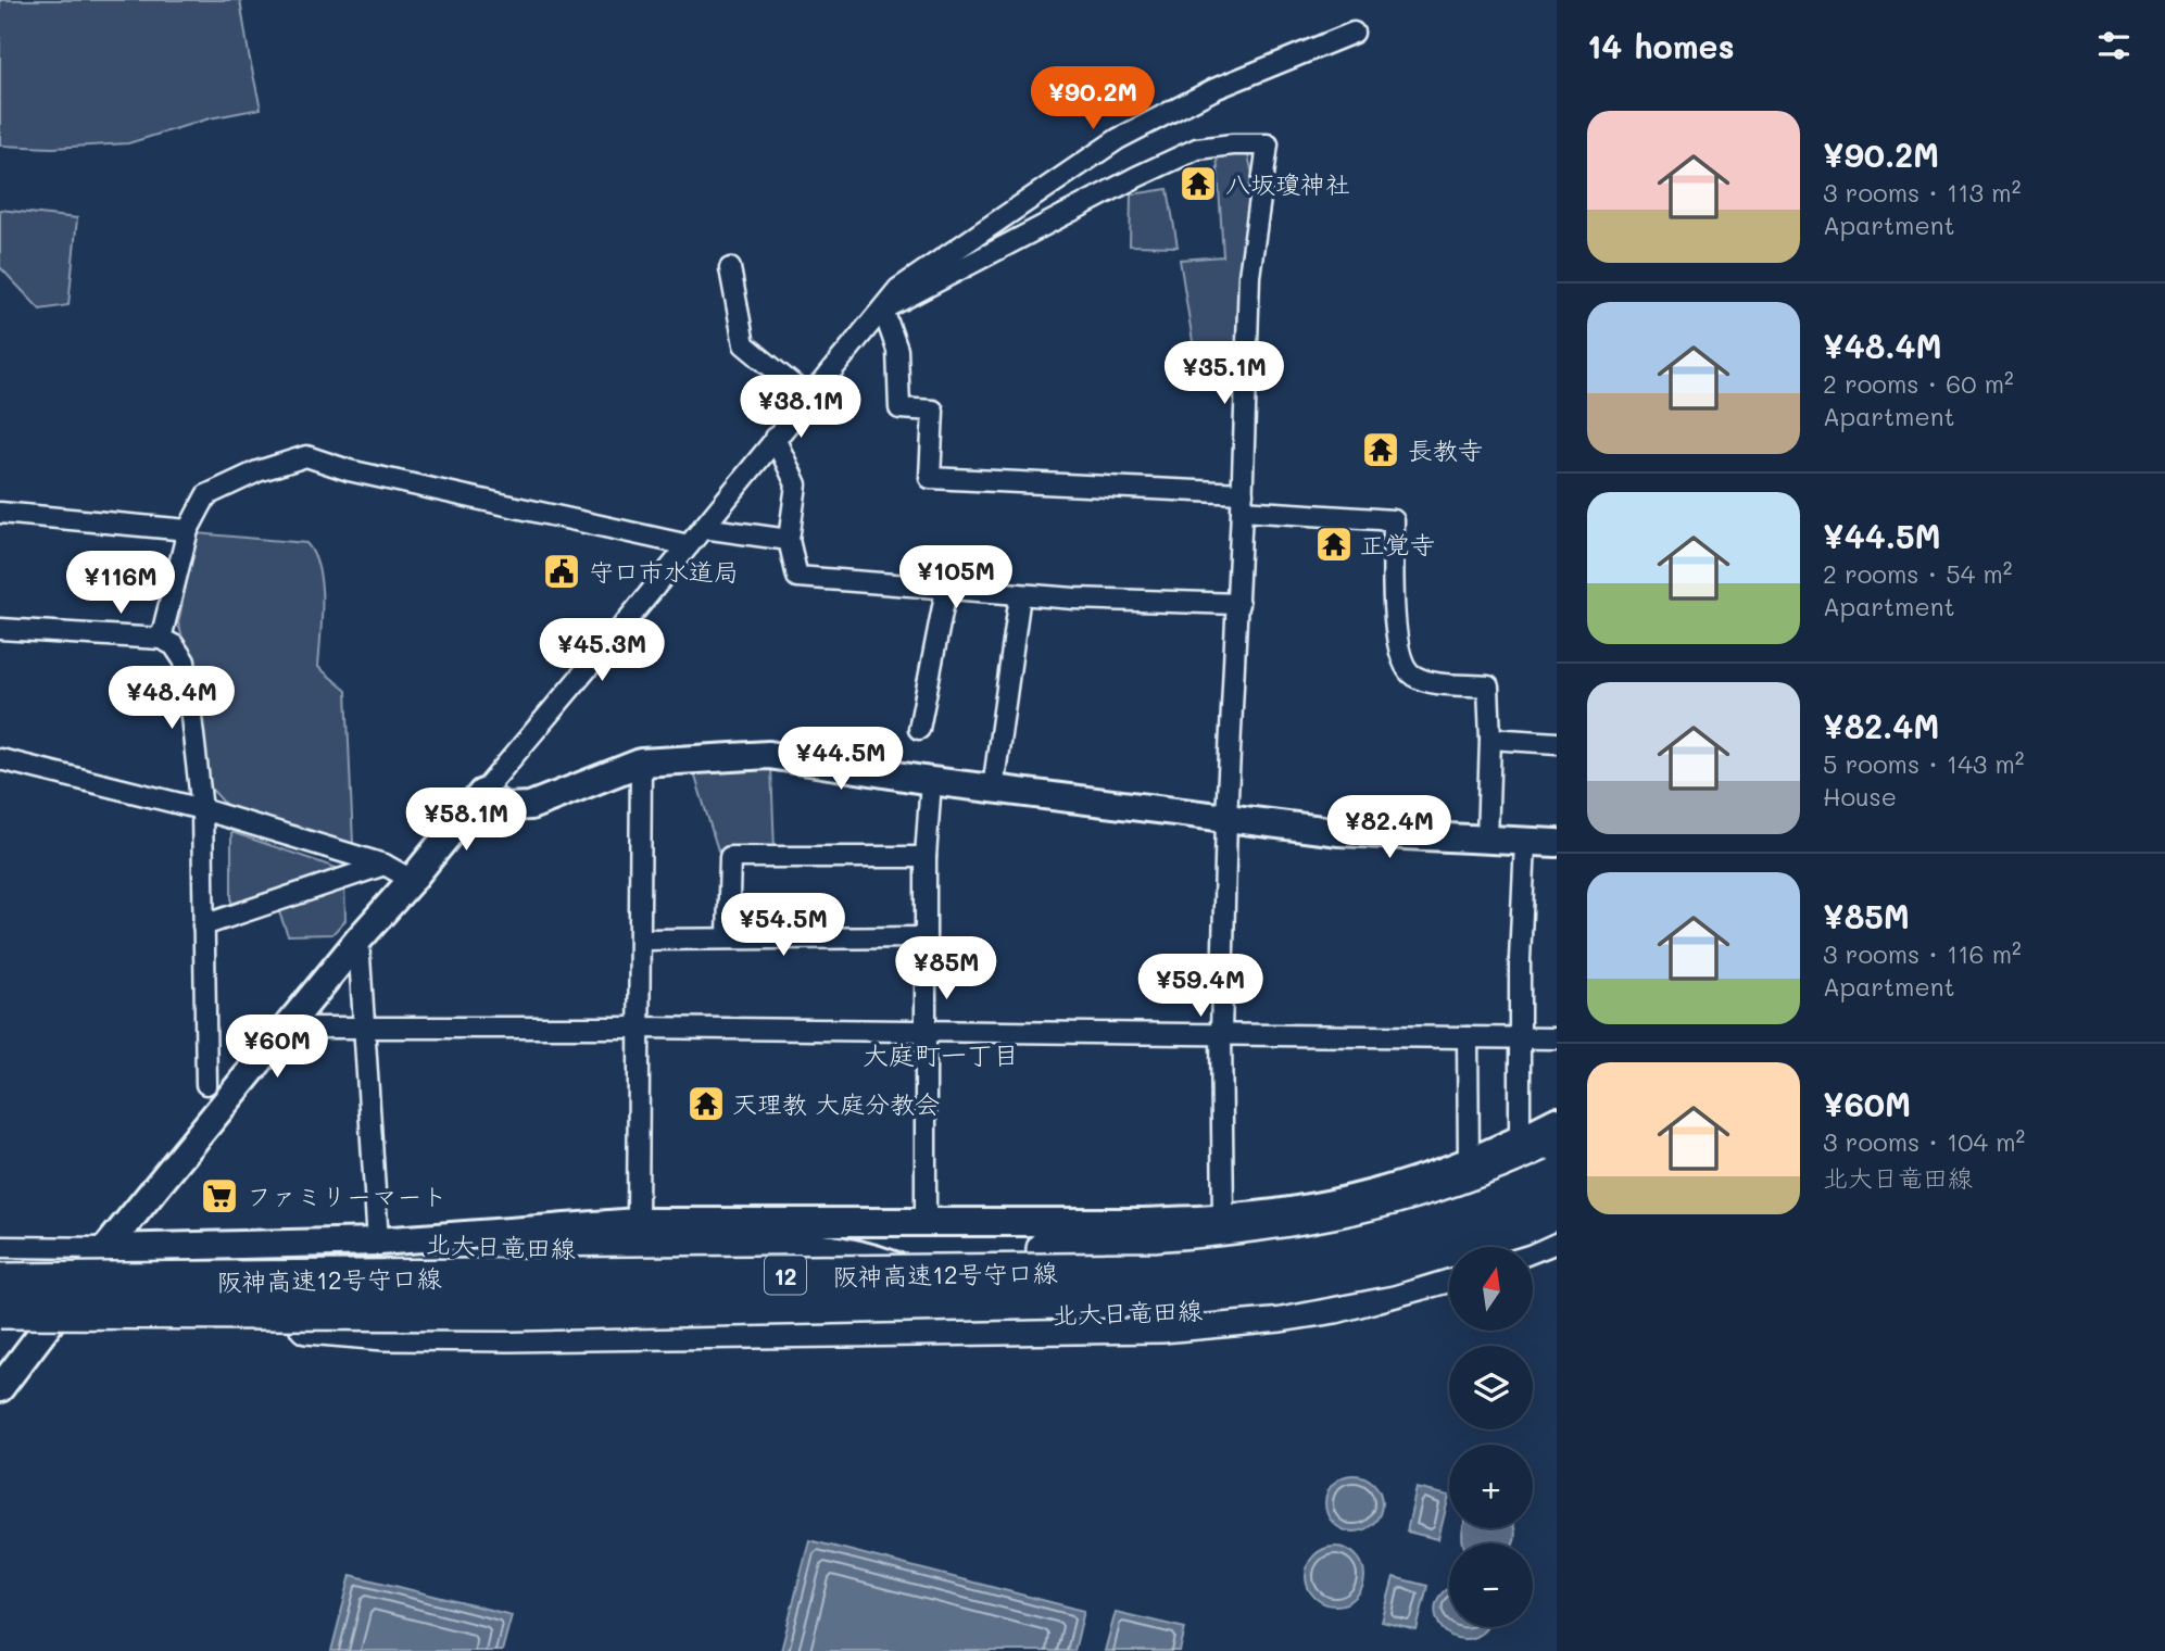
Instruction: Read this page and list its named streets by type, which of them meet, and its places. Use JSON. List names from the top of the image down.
{
  "streets": {
    "highway": ["阪神高速12号守口線", "12"],
    "main road": ["北大日竜田線"]
  },
  "districts": ["大庭町一丁目"],
  "places": {
    "temple": [
      "八坂瓊神社",
      "長教寺",
      "正覚寺",
      "天理教 大庭分教会"
    ],
    "public building": ["守口市水道局"],
    "supermarket": ["ファミリーマート"]
  },
  "north": "top",
  "page": {
    "heading": "14 homes",
    "price": [
      "¥90.2M",
      "¥35.1M",
      "¥38.1M",
      "¥105M",
      "¥116M",
      "¥45.3M",
      "¥48.4M",
      "¥44.5M",
      "¥58.1M",
      "¥82.4M",
      "¥54.5M",
      "¥85M",
      "¥59.4M",
      "¥60M"
    ],
    "list": [
      {
        "name": "¥90.2M",
        "note": "3 rooms · 113 m² · Apartment"
      },
      {
        "name": "¥48.4M",
        "note": "2 rooms · 60 m² · Apartment"
      },
      {
        "name": "¥44.5M",
        "note": "2 rooms · 54 m² · Apartment"
      },
      {
        "name": "¥82.4M",
        "note": "5 rooms · 143 m² · House"
      },
      {
        "name": "¥85M",
        "note": "3 rooms · 116 m² · Apartment"
      },
      {
        "name": "¥60M",
        "note": "3 rooms · 104 m² · 北大日竜田線"
      }
    ],
    "map_buttons": ["+", "−"]
  }
}
